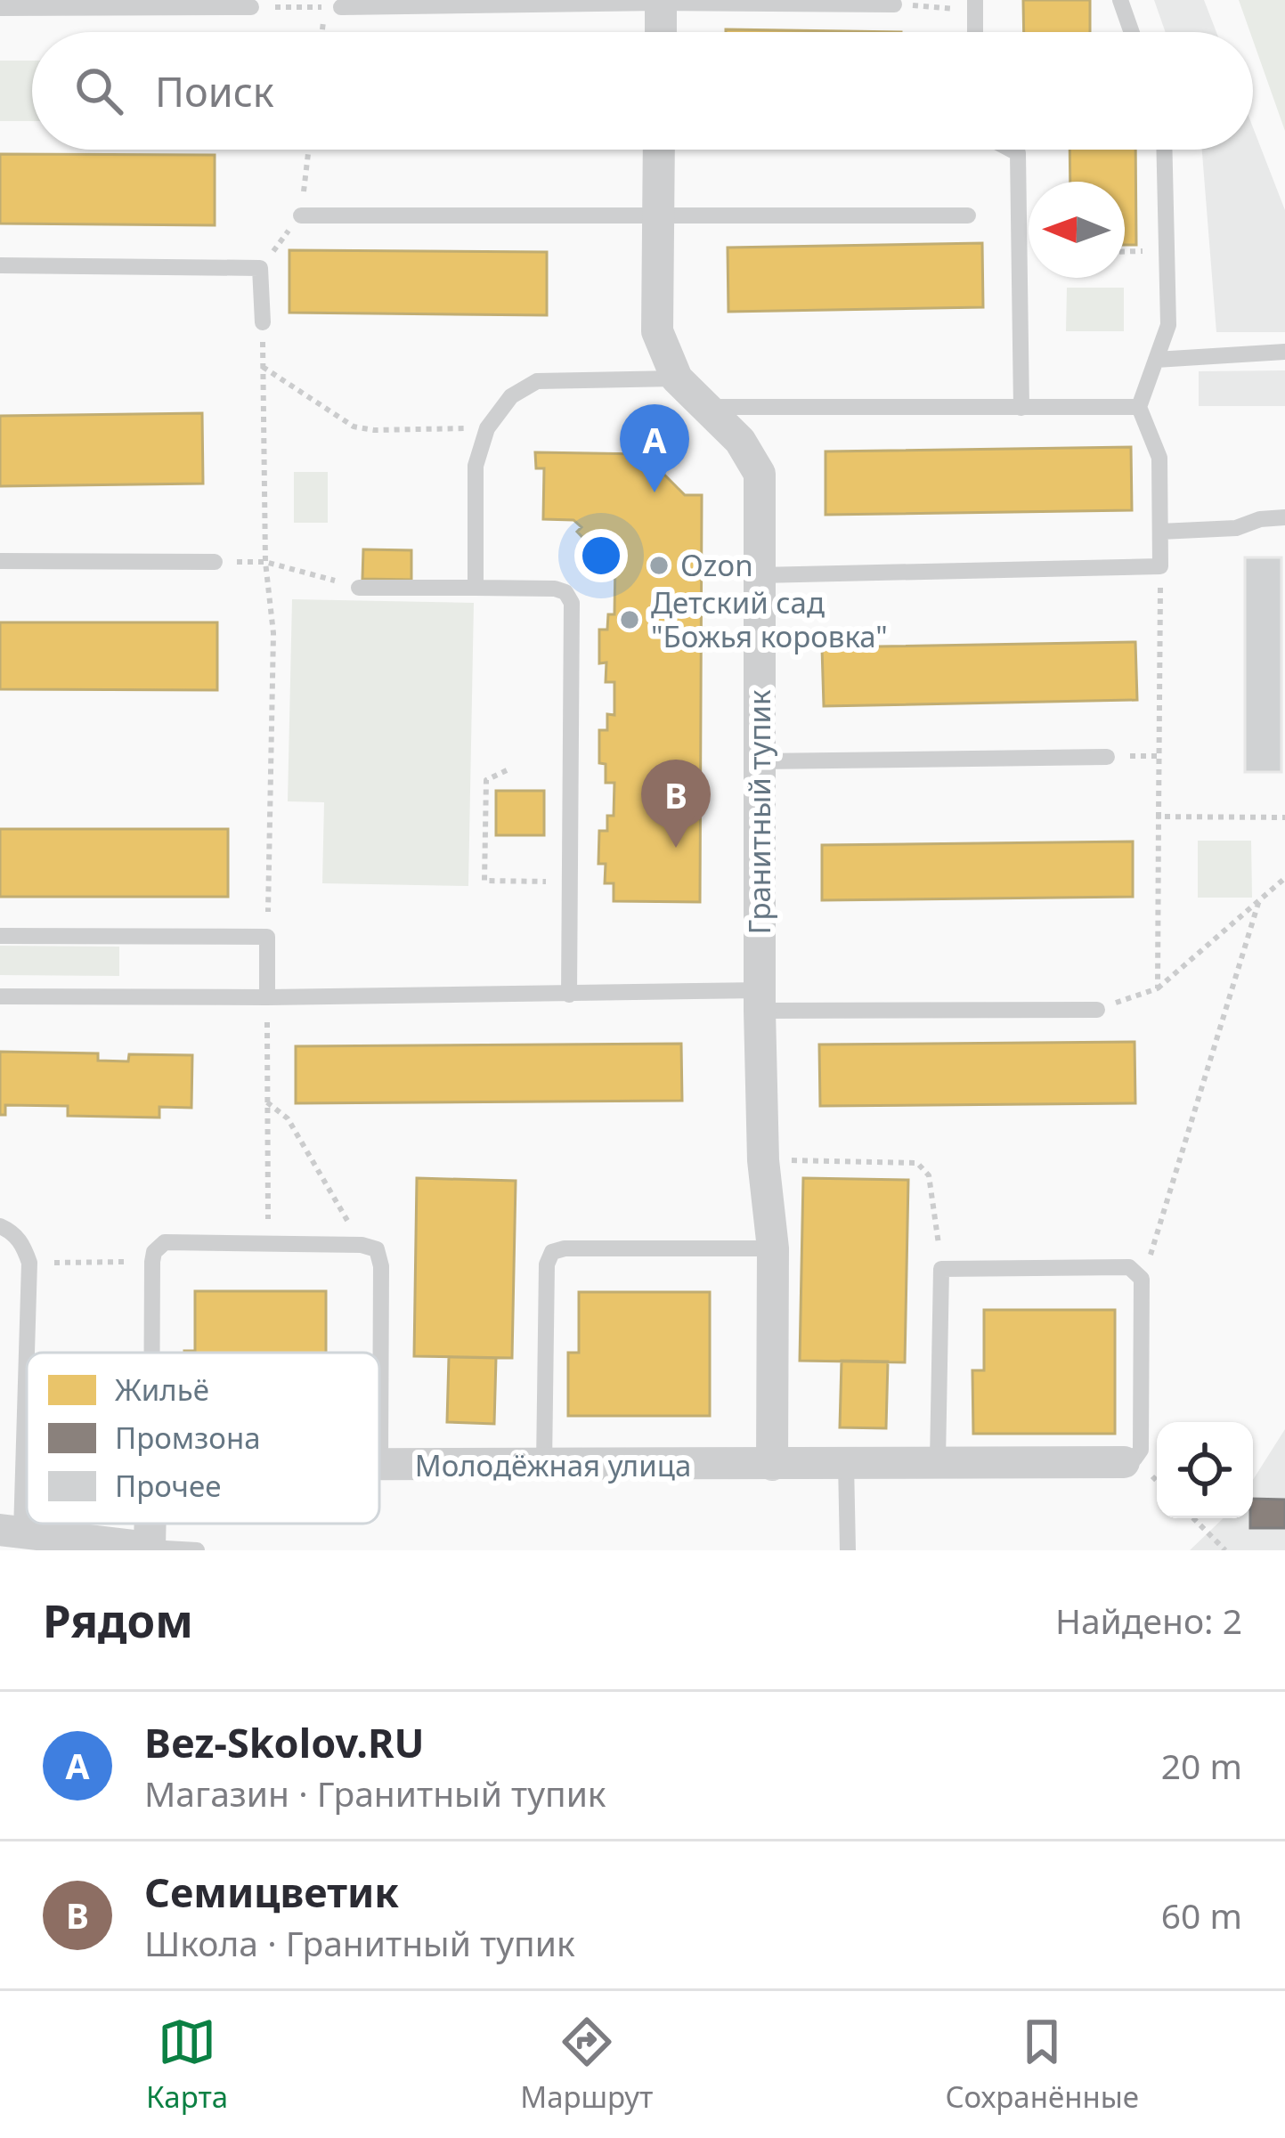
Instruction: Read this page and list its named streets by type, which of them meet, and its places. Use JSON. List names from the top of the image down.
{
  "streets": {
    "street": ["Гранитный тупик", "Молодёжная улица"]
  },
  "crossings": [
    ["Гранитный тупик", "Молодёжная улица"]
  ],
  "places": ["Ozon", "Детский сад \"Божья коровка\""],
  "legend": ["Жильё", "Промзона", "Прочее"],
  "north": "left",
  "page": {
    "search": "Поиск",
    "pins": ["A", "B"],
    "heading": ["Рядом", "Найдено: 2"],
    "list": [
      {
        "mark": "A",
        "name": "Bez-Skolov.RU",
        "note": "Магазин · Гранитный тупик",
        "value": "20 m"
      },
      {
        "mark": "B",
        "name": "Семицветик",
        "note": "Школа · Гранитный тупик",
        "value": "60 m"
      }
    ],
    "nav": ["Карта", "Маршрут", "Сохранённые"]
  }
}
